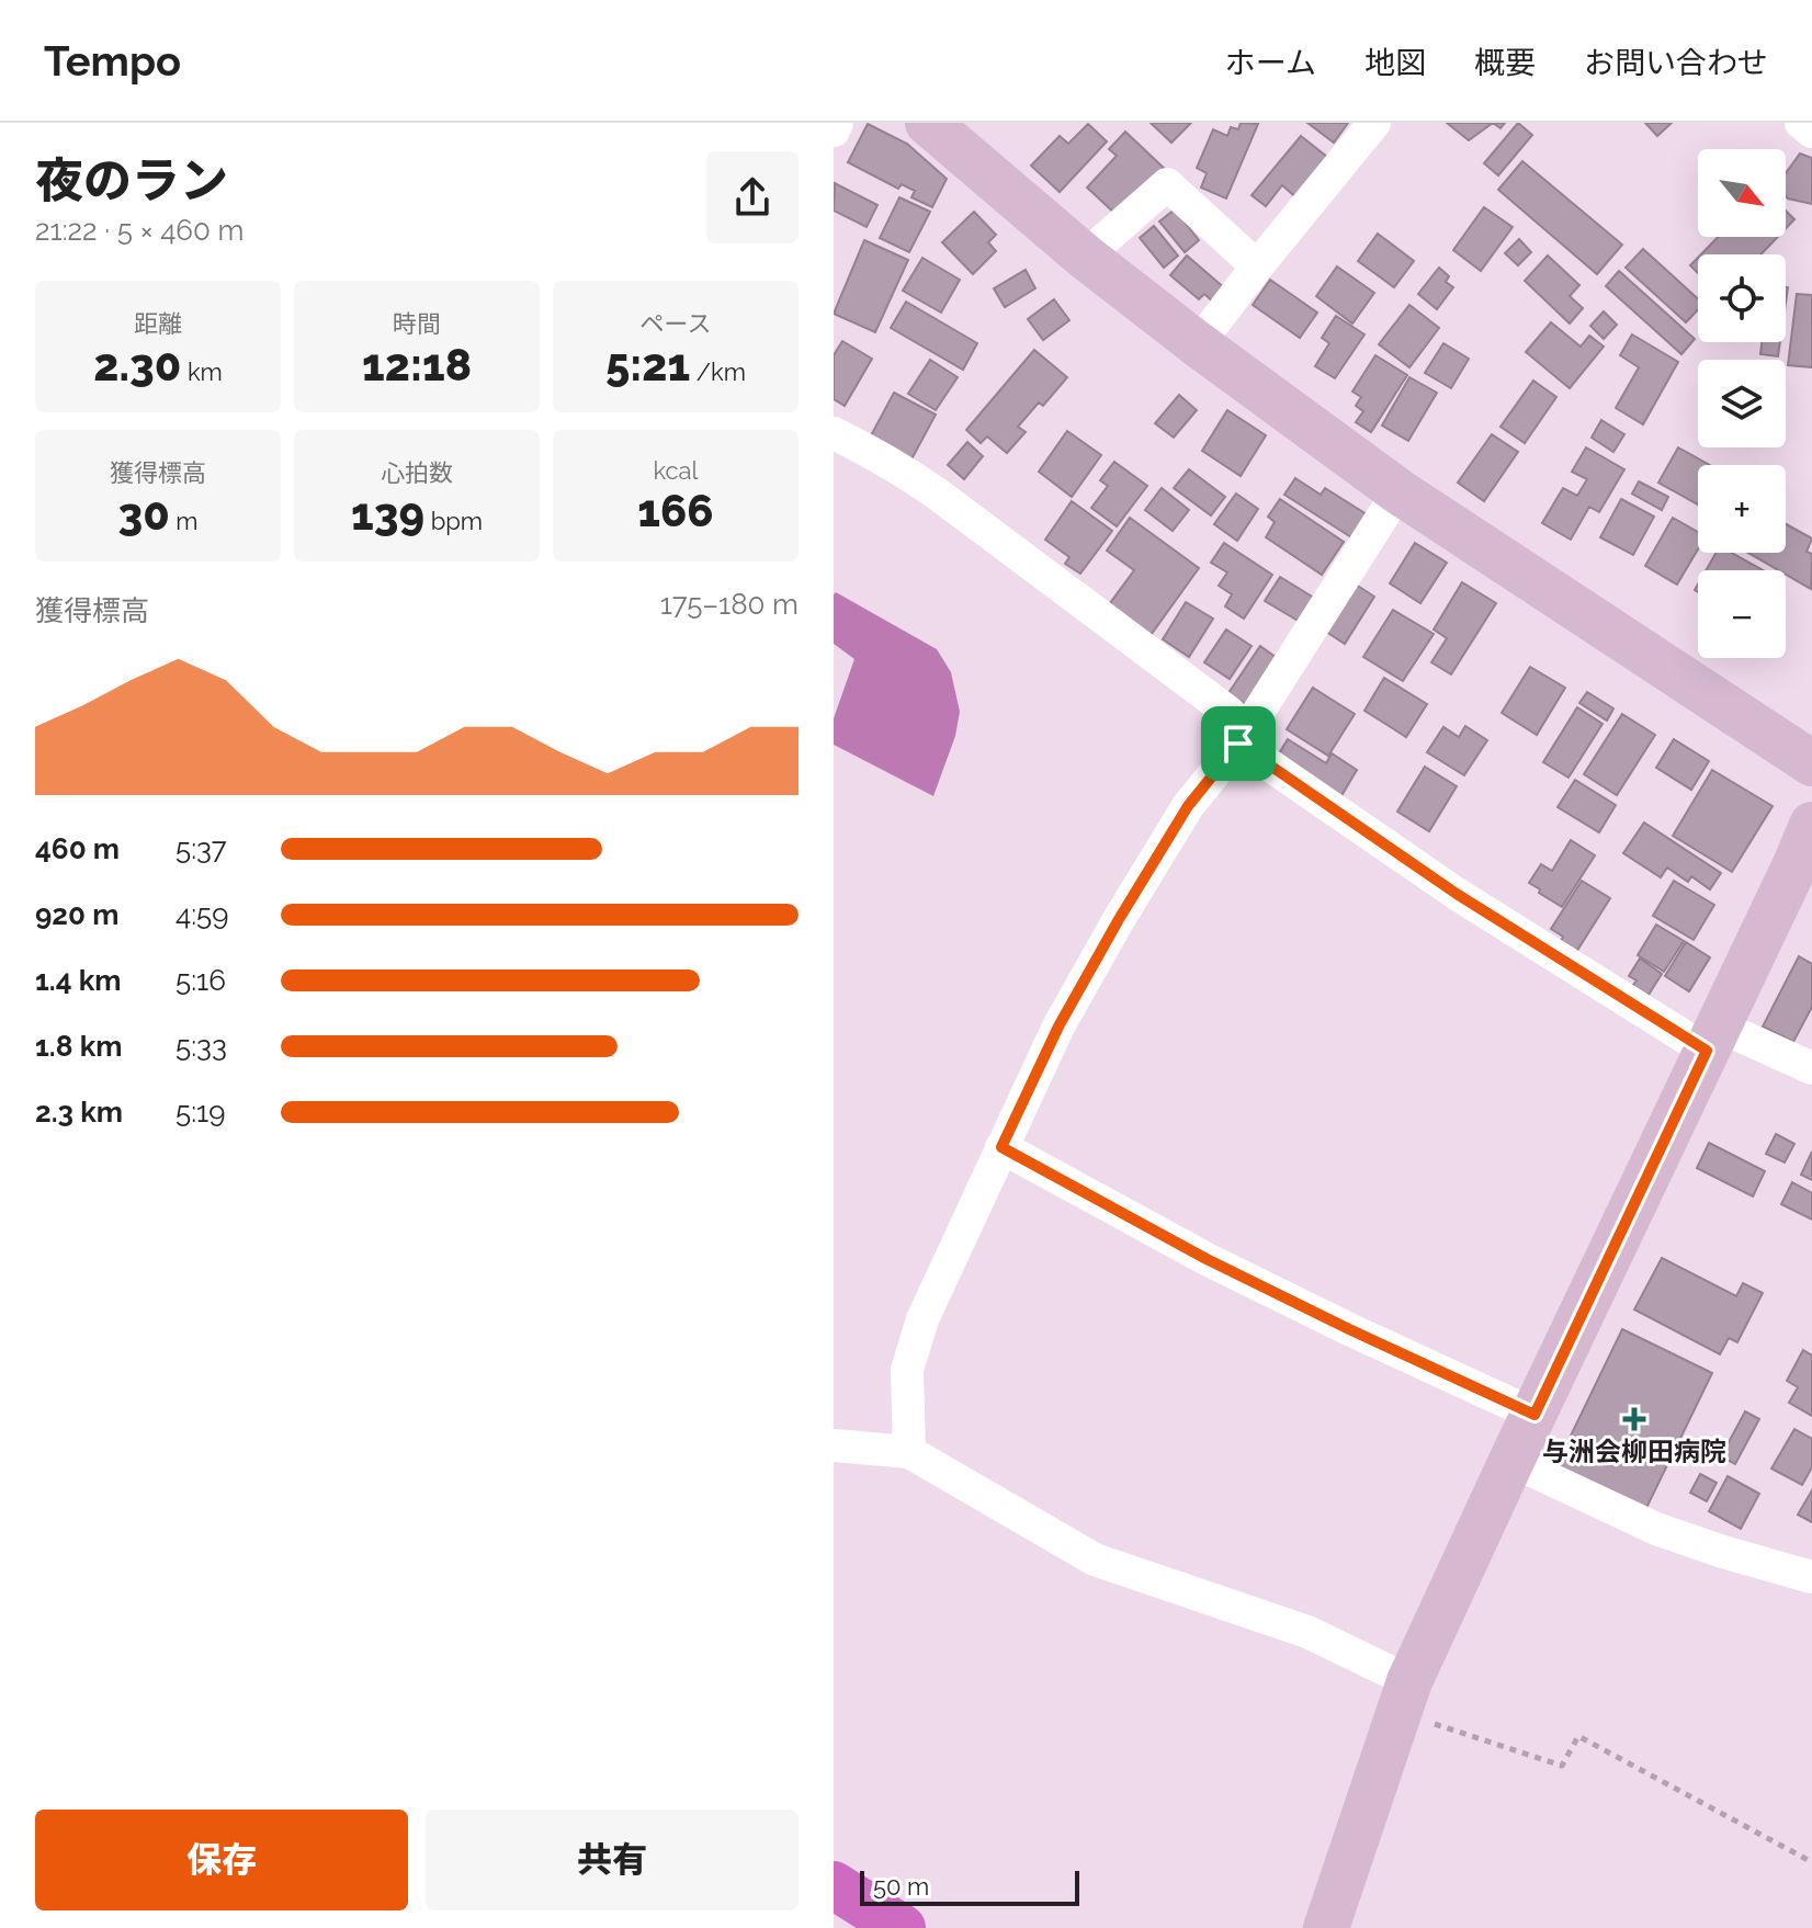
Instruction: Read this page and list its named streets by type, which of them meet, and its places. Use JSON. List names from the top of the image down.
{
  "places": {
    "health": ["与洲会柳田病院"]
  },
  "scale_bar": "50 m",
  "north": "bottom right",
  "page": {
    "header": "Tempo",
    "nav": [
      "ホーム",
      "地図",
      "概要",
      "お問い合わせ"
    ],
    "heading": ["夜のラン", "21:22 · 5 × 460 m"],
    "map_buttons": ["+", "−"],
    "stats": [
      ["距離", "2.30 km"],
      ["時間", "12:18"],
      ["ペース", "5:21 /km"],
      ["獲得標高", "30 m"],
      ["心拍数", "139 bpm"],
      ["kcal", "166"]
    ],
    "chart": ["獲得標高", "175–180 m"],
    "list": [
      {
        "name": "460 m",
        "note": "5:37"
      },
      {
        "name": "920 m",
        "note": "4:59"
      },
      {
        "name": "1.4 km",
        "note": "5:16"
      },
      {
        "name": "1.8 km",
        "note": "5:33"
      },
      {
        "name": "2.3 km",
        "note": "5:19"
      }
    ],
    "buttons": ["保存", "共有"],
    "scale": "50 m"
  }
}
